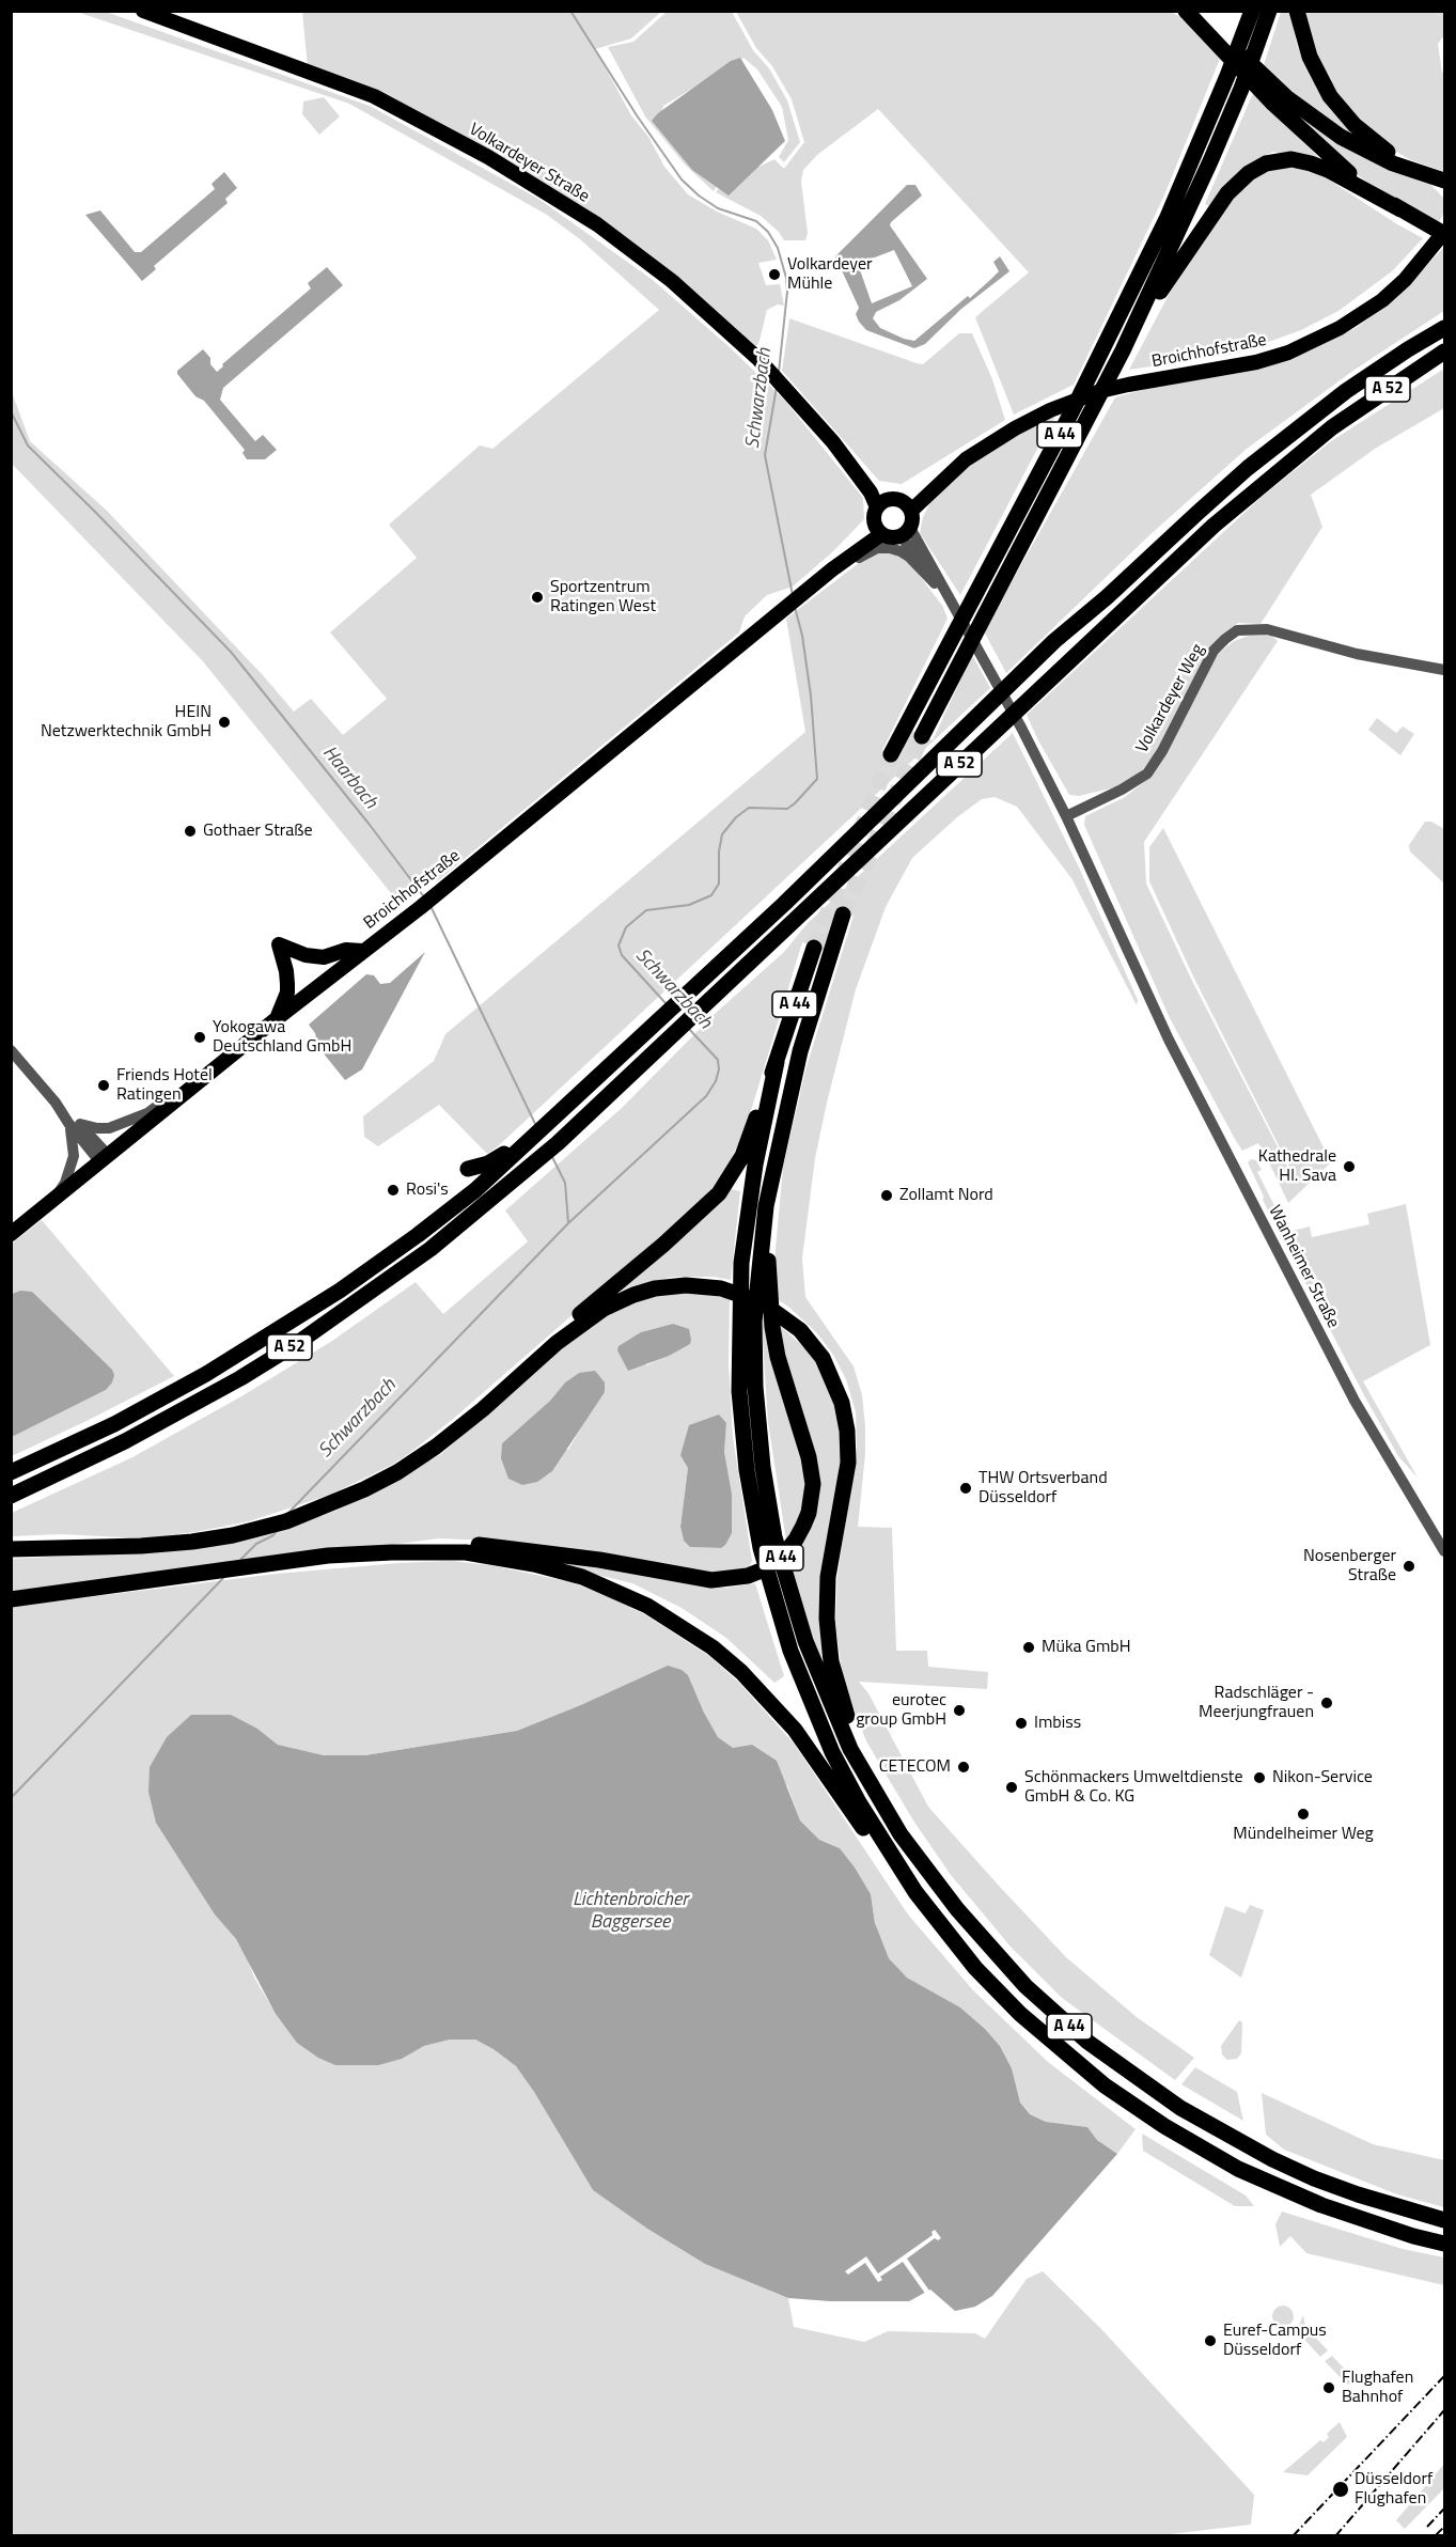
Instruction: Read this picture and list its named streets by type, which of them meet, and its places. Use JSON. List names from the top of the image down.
{
  "streets": {
    "highway": ["A 52", "A 44"],
    "main road": ["Volkardeyer Straße", "Broichhofstraße"],
    "street": ["Volkardeyer Weg", "Wanheimer Straße"]
  },
  "crossings": [
    ["Volkardeyer Straße", "Broichhofstraße"],
    ["Volkardeyer Weg", "Wanheimer Straße"]
  ],
  "water": ["Schwarzbach", "Haarbach", "Lichtenbroicher Baggersee"],
  "places": [
    "Volkardeyer Mühle",
    "Sportzentrum Ratingen West",
    "HEIN Netzwerktechnik GmbH",
    "Gothaer Straße",
    "Yokogawa Deutschland GmbH",
    "Friends Hotel Ratingen",
    "Kathedrale Hl. Sava",
    "Rosi's",
    "Zollamt Nord",
    "THW Ortsverband Düsseldorf",
    "Nosenberger Straße",
    "Müka GmbH",
    "Radschläger - Meerjungfrauen",
    "eurotec group GmbH",
    "Imbiss",
    "CETECOM",
    "Nikon-Service",
    "Schönmackers Umweltdienste GmbH & Co. KG",
    "Mündelheimer Weg",
    "Euref-Campus Düsseldorf",
    "Flughafen Bahnhof",
    "Düsseldorf Flughafen"
  ]
}
